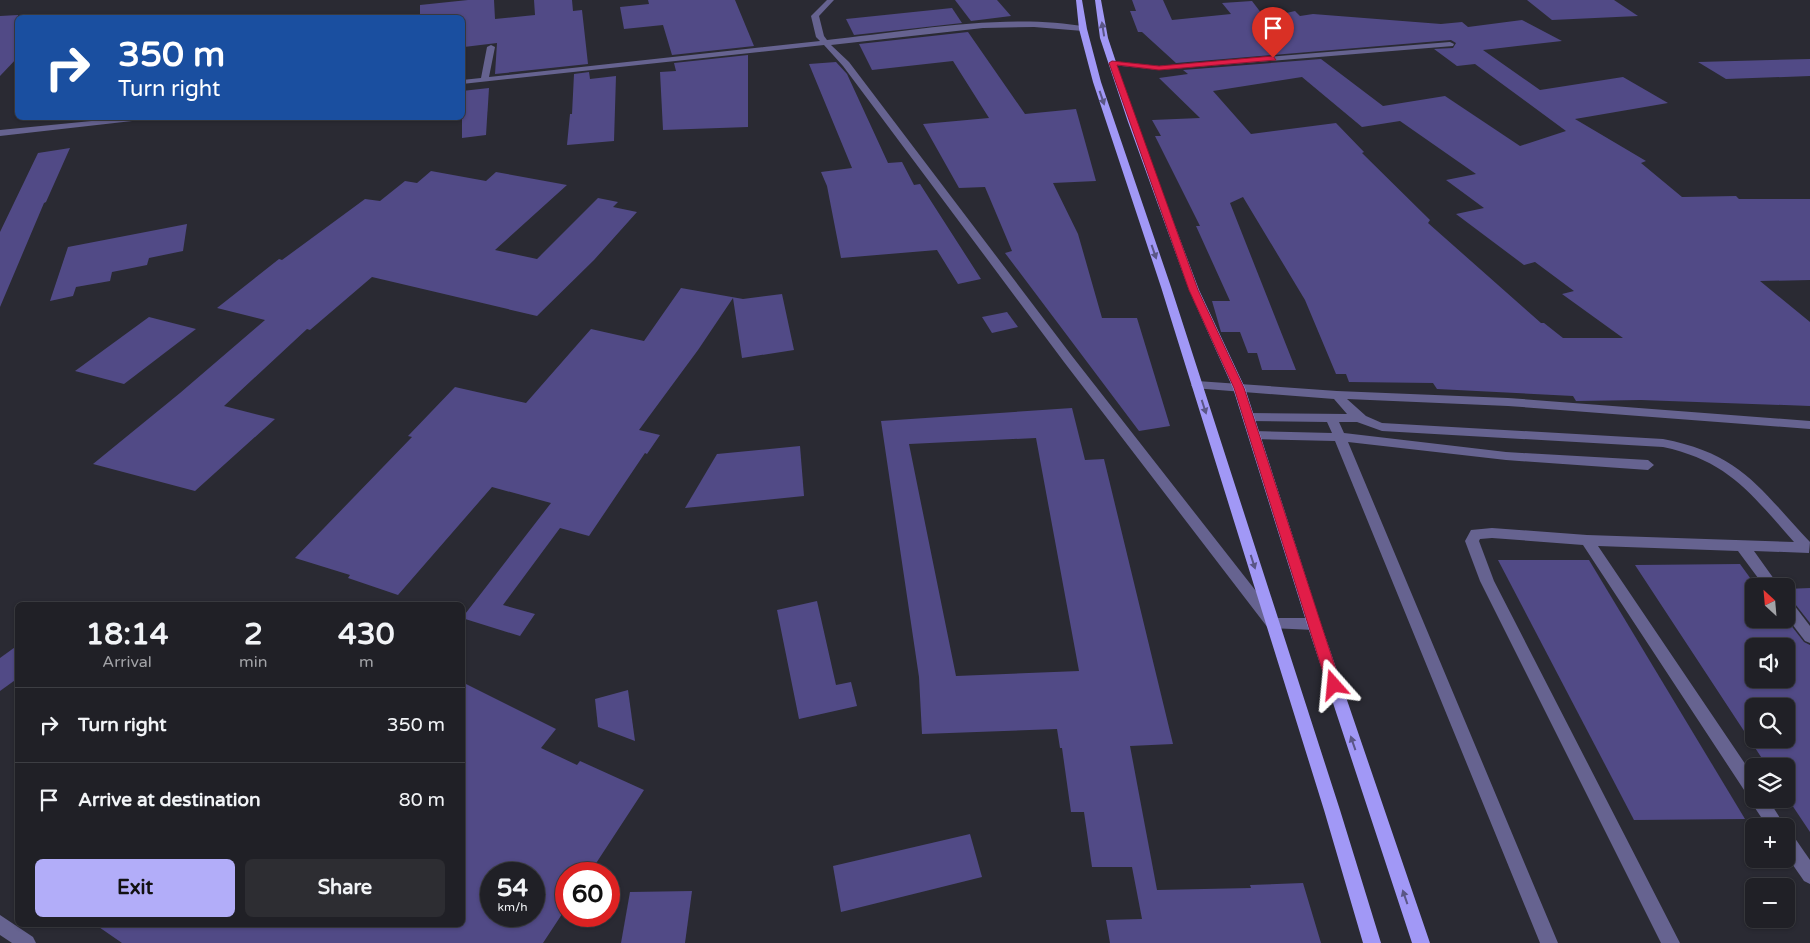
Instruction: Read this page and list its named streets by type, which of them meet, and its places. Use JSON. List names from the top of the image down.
{
  "north": "top left",
  "page": {
    "turn": ["350 m", "Turn right"],
    "map_buttons": ["+", "−"],
    "eta": [
      "18:14",
      "Arrival",
      "2",
      "min",
      "430",
      "m"
    ],
    "list": [
      {
        "name": "Turn right",
        "value": "350 m"
      },
      {
        "name": "Arrive at destination",
        "value": "80 m"
      }
    ],
    "buttons": ["Exit", "Share"],
    "speed": "54 km/h",
    "limit": "60"
  }
}
